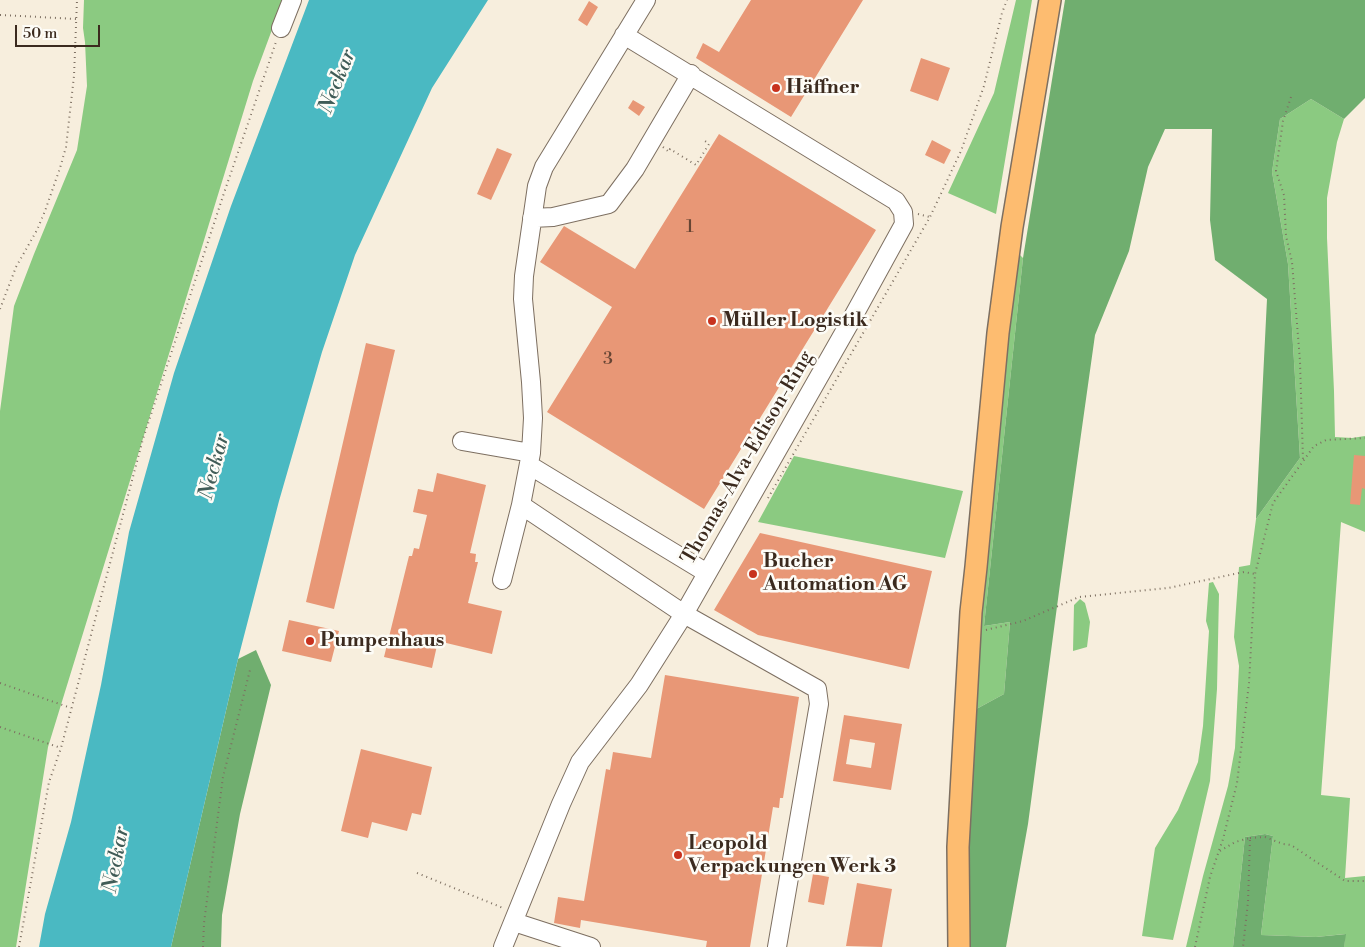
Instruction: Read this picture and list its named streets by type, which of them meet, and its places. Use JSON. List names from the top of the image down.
{
  "streets": {
    "street": ["Thomas-Alva-Edison-Ring"]
  },
  "water": ["Neckar"],
  "places": [
    "Häffner",
    "Müller Logistik",
    "Bucher Automation AG",
    "Pumpenhaus",
    "Leopold Verpackungen Werk 3"
  ],
  "house_numbers": ["1", "3"],
  "scale_bar": "50 m"
}
